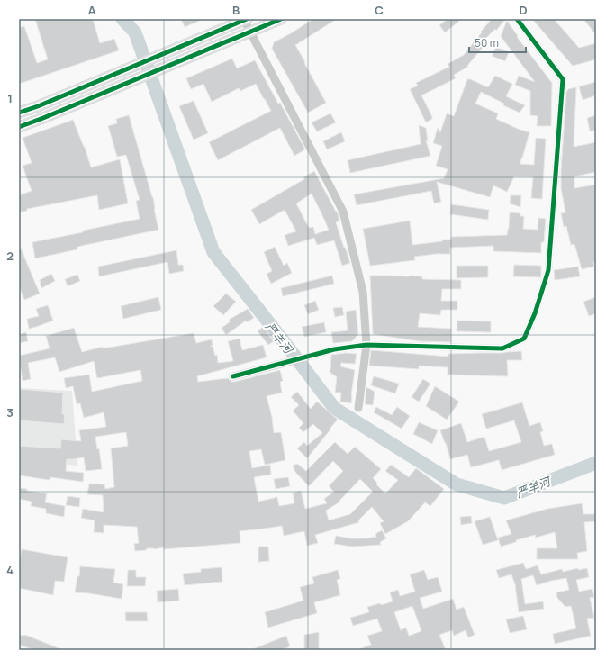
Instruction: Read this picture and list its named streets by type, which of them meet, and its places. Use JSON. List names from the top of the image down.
{
  "water": ["严羊河"],
  "scale_bar": "50 m",
  "grid": {
    "columns": [
      "A",
      "B",
      "C",
      "D"
    ],
    "rows": [
      "1",
      "2",
      "3",
      "4"
    ]
  }
}
